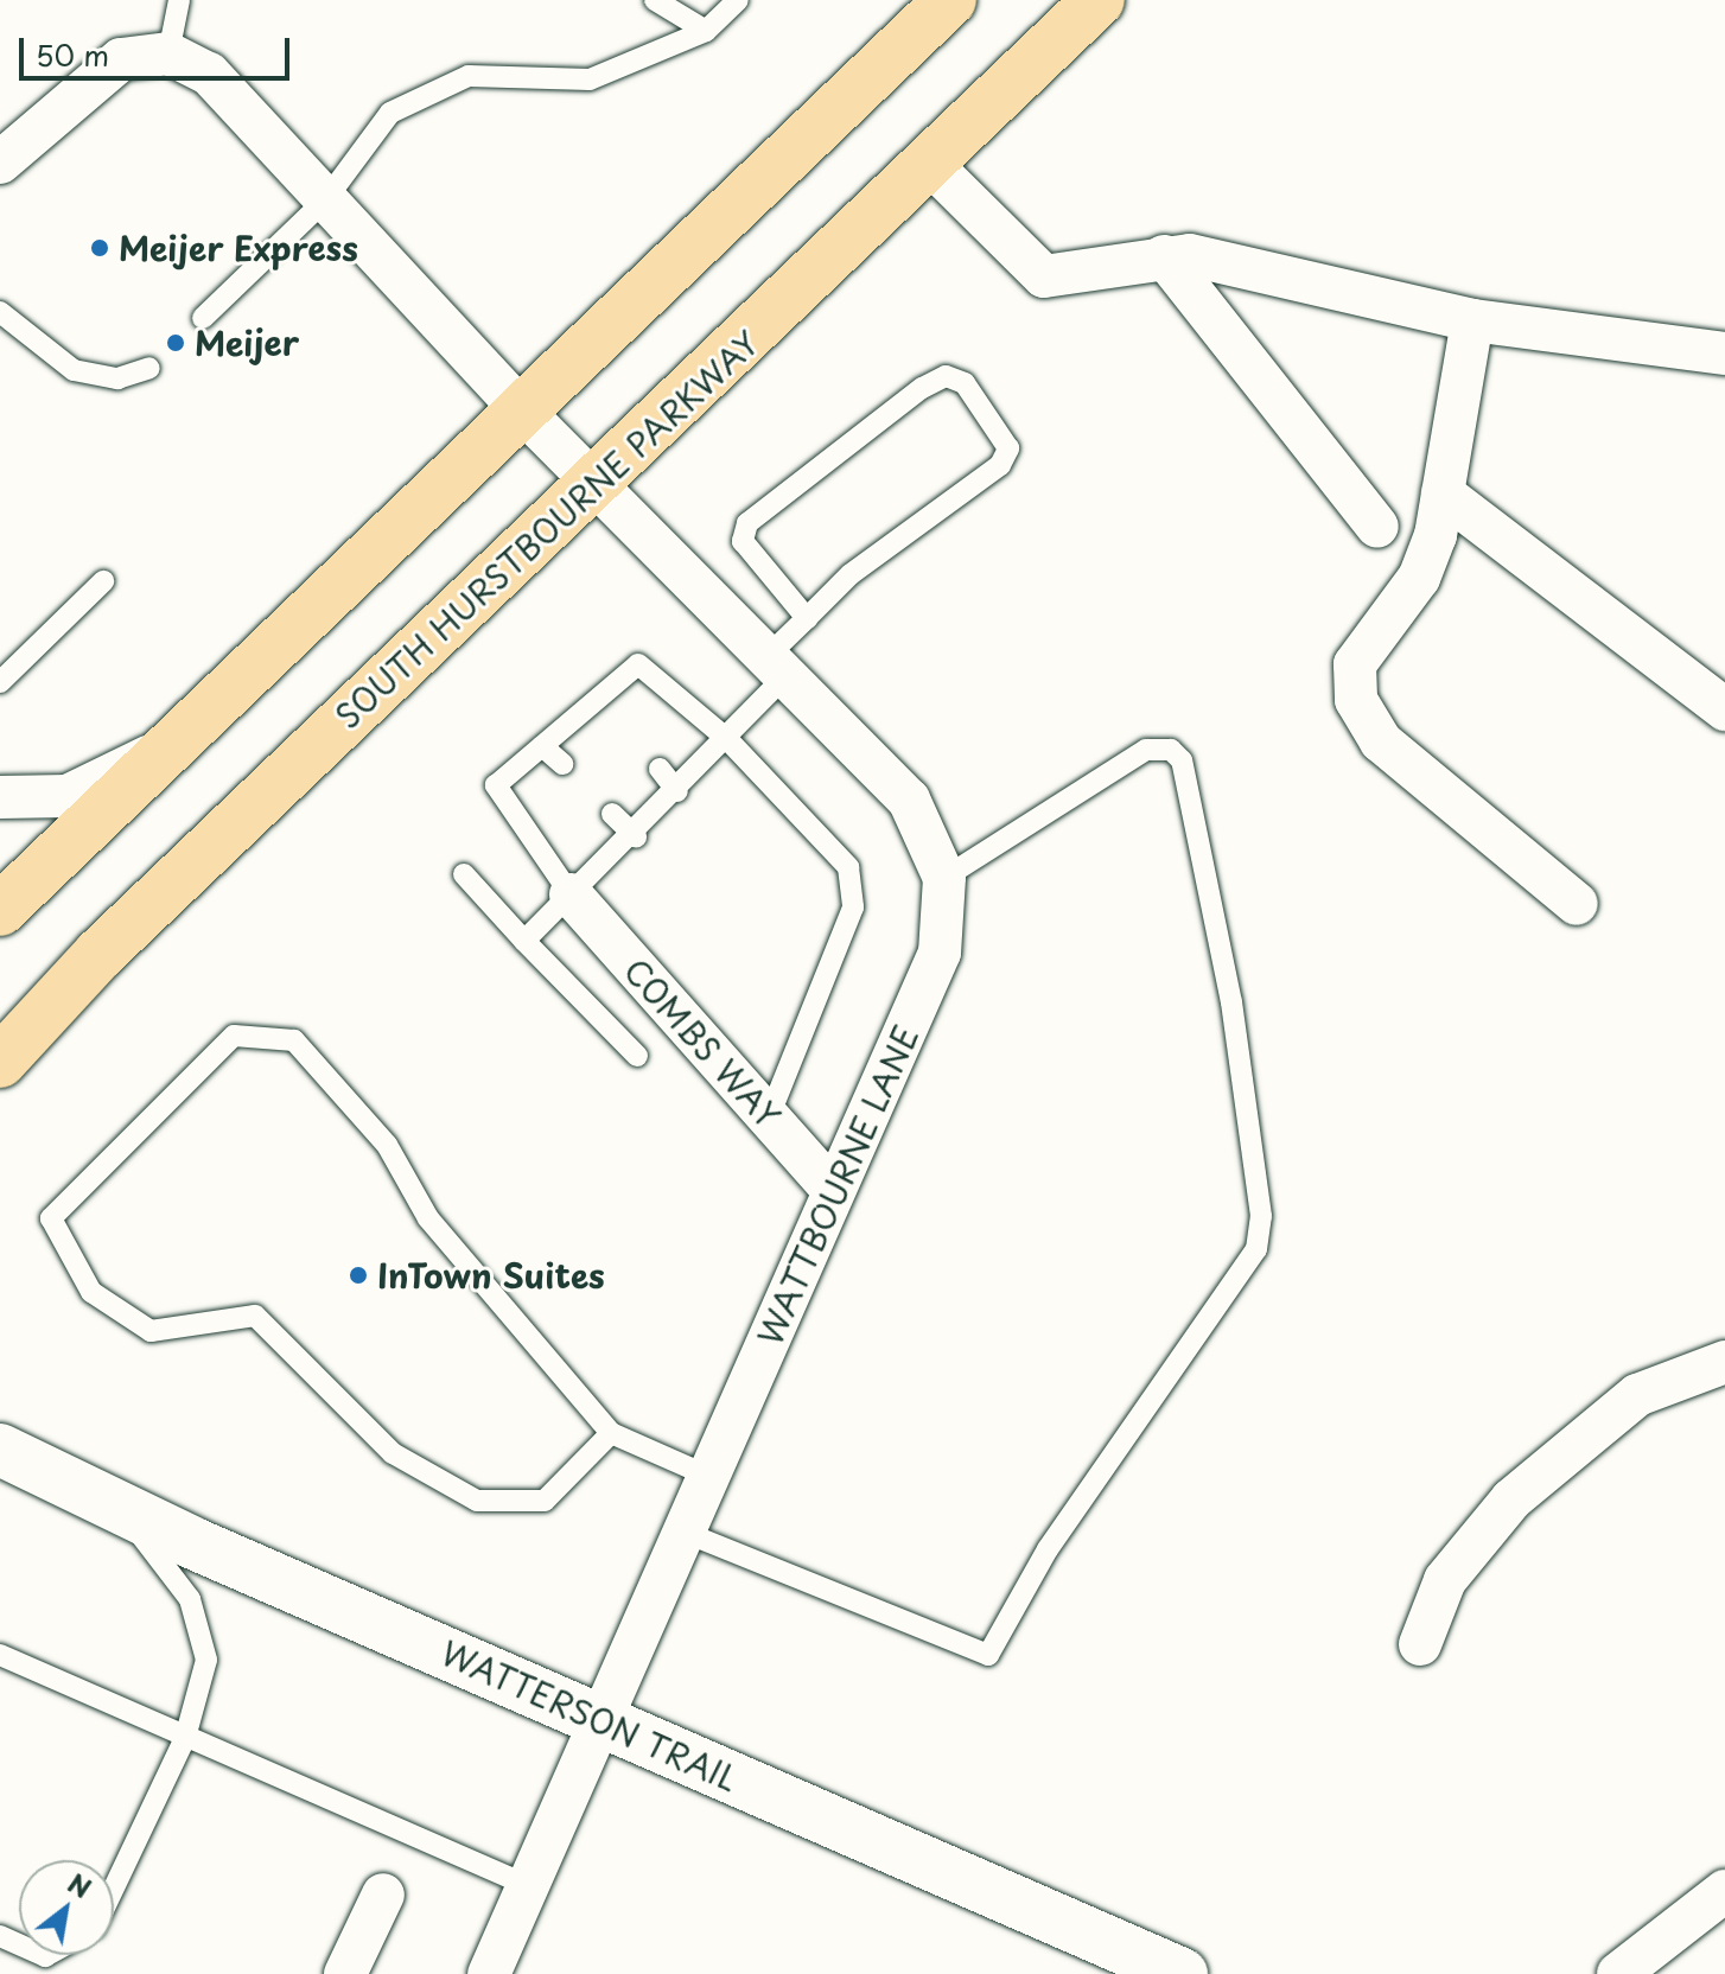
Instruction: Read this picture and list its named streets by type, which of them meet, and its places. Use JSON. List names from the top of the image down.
{
  "streets": {
    "main road": ["SOUTH HURSTBOURNE PARKWAY", "WATTERSON TRAIL"],
    "street": ["COMBS WAY", "WATTBOURNE LANE"]
  },
  "crossings": [
    ["SOUTH HURSTBOURNE PARKWAY", "WATTBOURNE LANE"],
    ["COMBS WAY", "WATTBOURNE LANE"],
    ["WATTBOURNE LANE", "WATTERSON TRAIL"]
  ],
  "places": ["Meijer Express", "Meijer", "InTown Suites"],
  "scale_bar": "50 m",
  "north": "top right"
}
